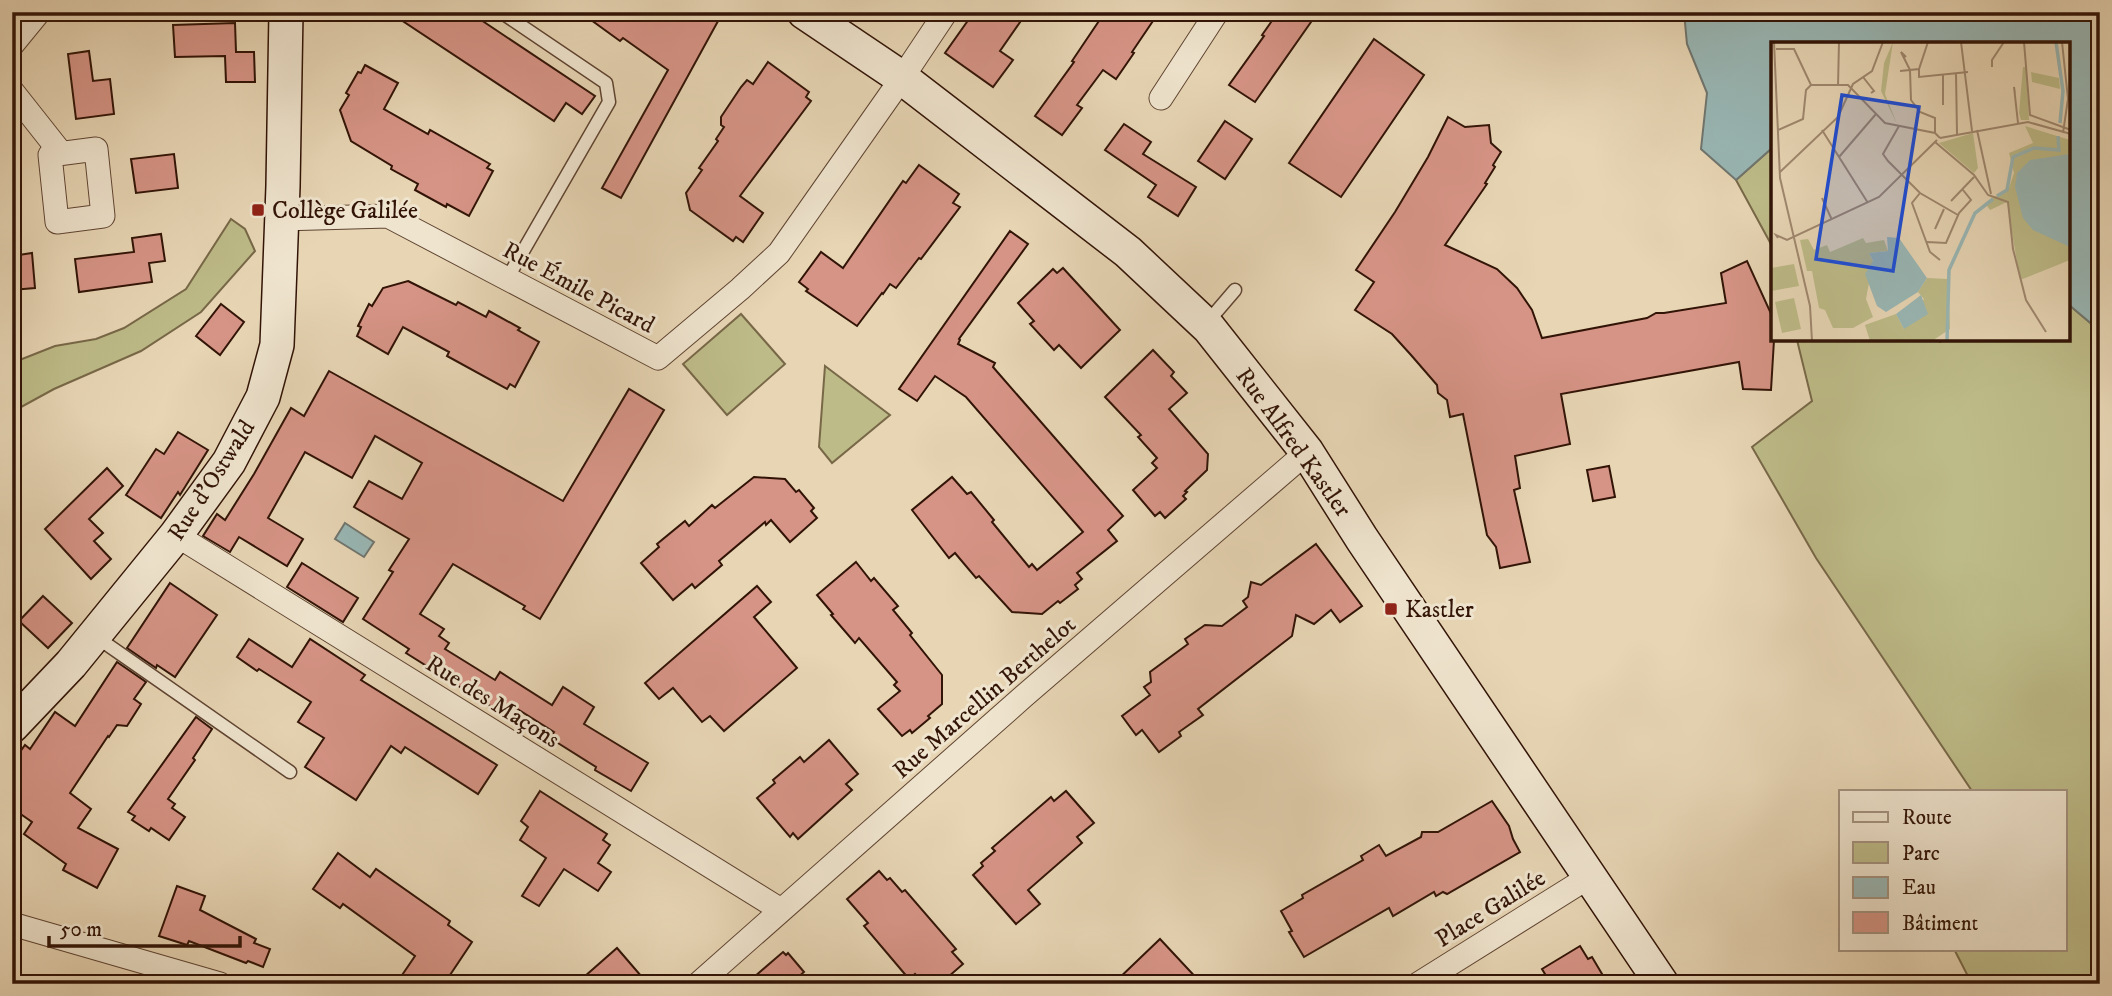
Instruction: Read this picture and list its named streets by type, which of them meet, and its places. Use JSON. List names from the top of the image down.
{
  "streets": {
    "street": [
      "Rue Émile Picard",
      "Rue Alfred Kastler",
      "Rue d'Ostwald",
      "Rue Marcellin Berthelot",
      "Rue des Maçons",
      "Place Galilée"
    ]
  },
  "crossings": [
    ["Rue Émile Picard", "Rue Alfred Kastler"],
    ["Rue Émile Picard", "Rue d'Ostwald"],
    ["Rue Alfred Kastler", "Rue Marcellin Berthelot"],
    ["Rue Alfred Kastler", "Place Galilée"],
    ["Rue d'Ostwald", "Rue des Maçons"],
    ["Rue Marcellin Berthelot", "Rue des Maçons"]
  ],
  "places": {
    "transit": ["Collège Galilée", "Kastler"]
  },
  "legend": [
    "Route",
    "Parc",
    "Eau",
    "Bâtiment"
  ],
  "scale_bar": "50 m"
}
